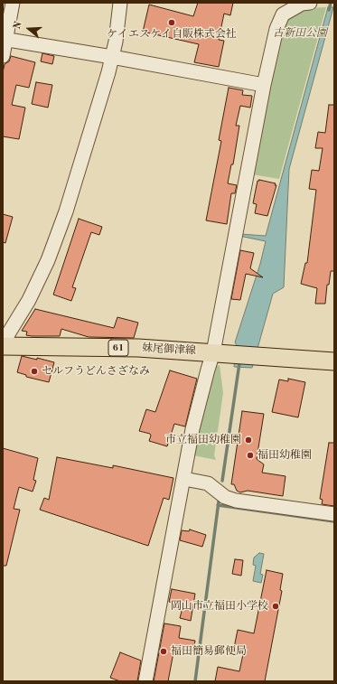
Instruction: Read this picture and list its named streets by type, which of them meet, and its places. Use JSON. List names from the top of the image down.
{
  "streets": {
    "main road": ["61", "妹尾御津線"]
  },
  "parks": ["古新田公園"],
  "places": [
    "ケイエスケイ自販株式会社",
    "セルフうどんさざなみ",
    "市立福田幼稚園",
    "福田幼稚園",
    "岡山市立福田小学校",
    "福田簡易郵便局"
  ],
  "north": "left"
}
